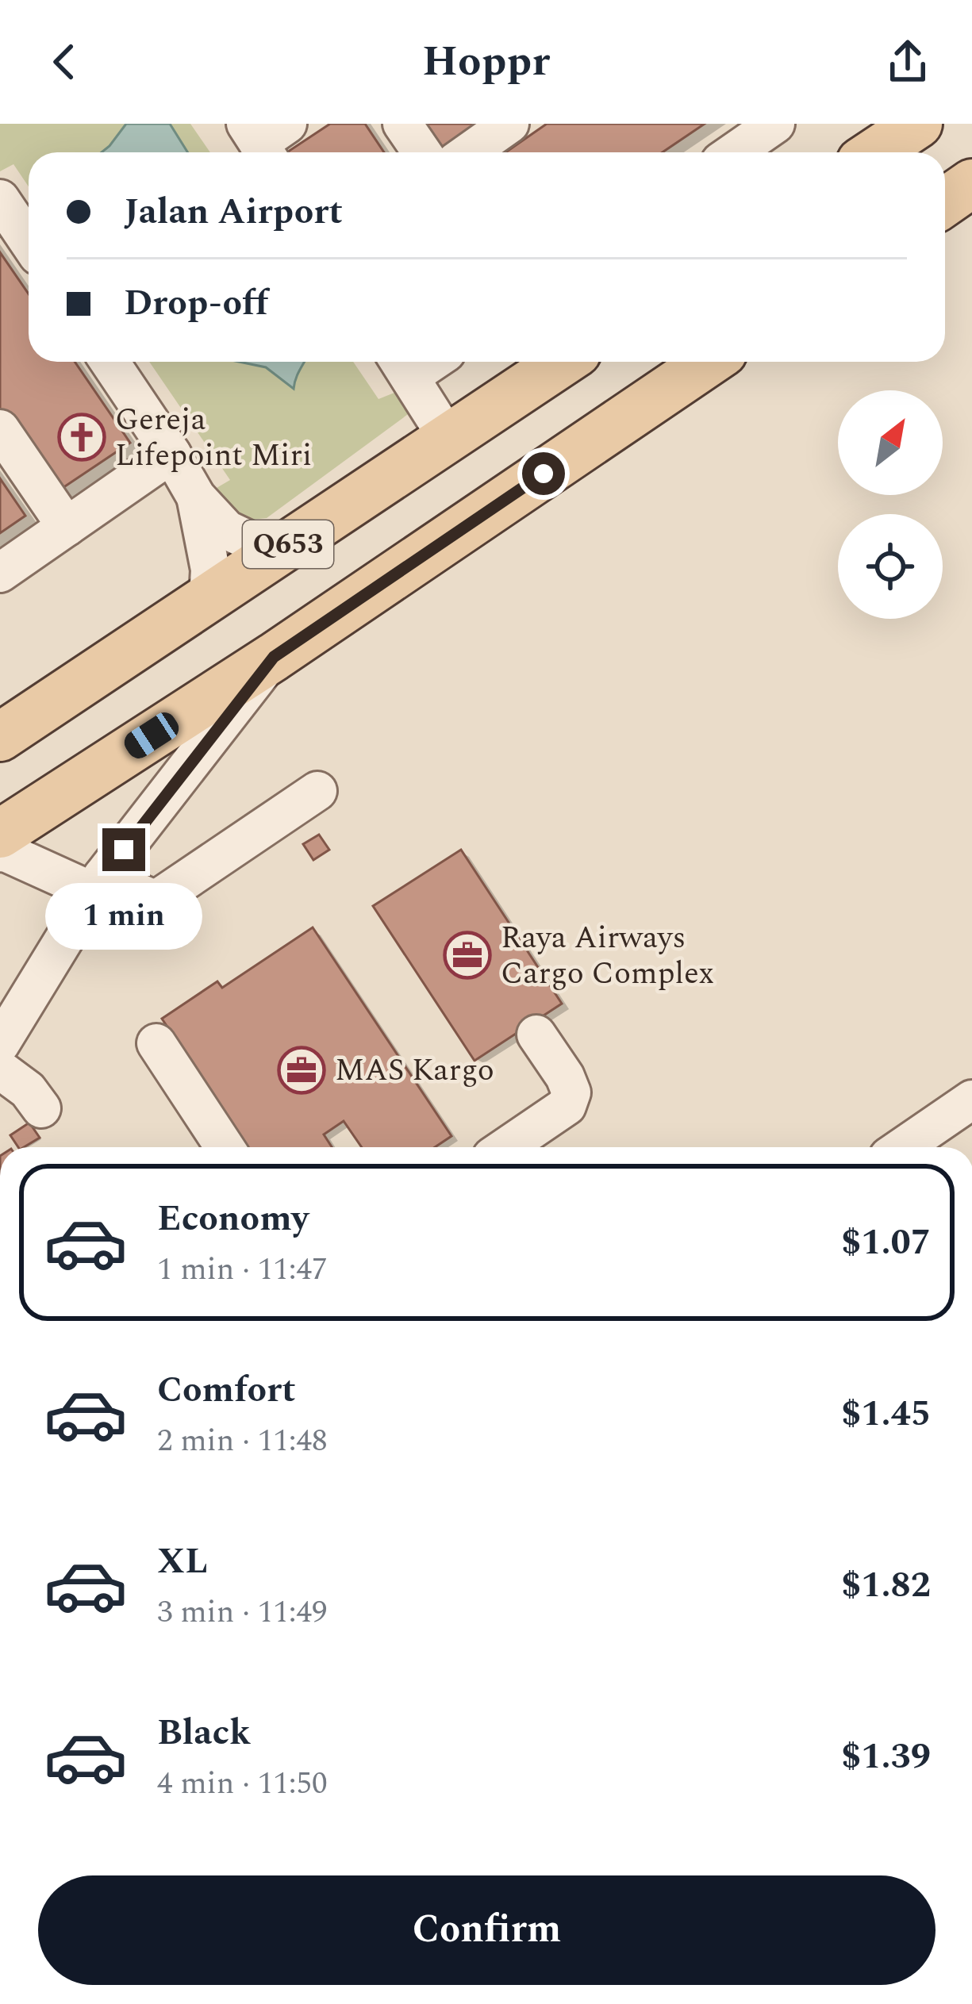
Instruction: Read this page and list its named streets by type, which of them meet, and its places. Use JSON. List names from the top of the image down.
{
  "streets": {
    "main road": ["Q653"]
  },
  "places": {
    "church": ["Gereja Lifepoint Miri"],
    "office": ["Raya Airways Cargo Complex", "MAS Kargo"]
  },
  "north": "top right",
  "page": {
    "header": "Hoppr",
    "banner": ["Jalan Airport", "Drop-off"],
    "bubble": "1 min",
    "list": [
      {
        "name": "Economy",
        "note": "1 min · 11:47",
        "value": "$1.07"
      },
      {
        "name": "Comfort",
        "note": "2 min · 11:48",
        "value": "$1.45"
      },
      {
        "name": "XL",
        "note": "3 min · 11:49",
        "value": "$1.82"
      },
      {
        "name": "Black",
        "note": "4 min · 11:50",
        "value": "$1.39"
      }
    ],
    "buttons": "Confirm"
  }
}
